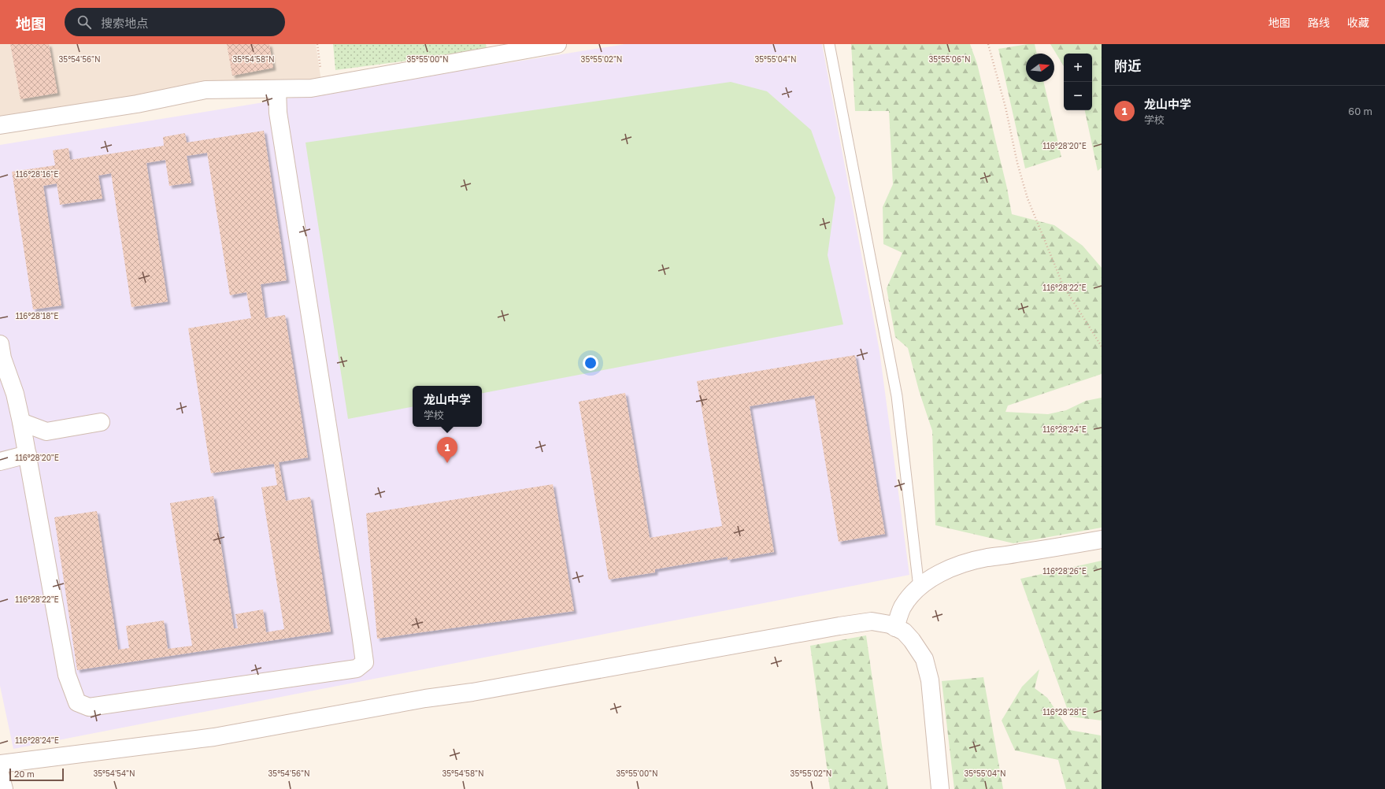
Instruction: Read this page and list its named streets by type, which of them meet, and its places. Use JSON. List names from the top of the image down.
{
  "scale_bar": "20 m",
  "north": "right",
  "page": {
    "header": "地图",
    "search": "搜索地点",
    "nav": ["地图", "路线", "收藏"],
    "heading": "附近",
    "map_buttons": ["+", "−"],
    "list": [
      {
        "mark": "1",
        "name": "龙山中学",
        "note": "学校",
        "value": "60 m"
      }
    ],
    "popup": ["龙山中学", "学校"],
    "pins": "1",
    "scale": "20 m"
  },
  "coordinates": [
    "35°54'56\"N",
    "35°54'58\"N",
    "35°55'00\"N",
    "35°55'02\"N",
    "35°55'04\"N",
    "35°55'06\"N",
    "116°28'20\"E",
    "116°28'16\"E",
    "116°28'22\"E",
    "116°28'18\"E",
    "116°28'24\"E",
    "116°28'26\"E",
    "116°28'28\"E",
    "35°54'54\"N"
  ]
}
